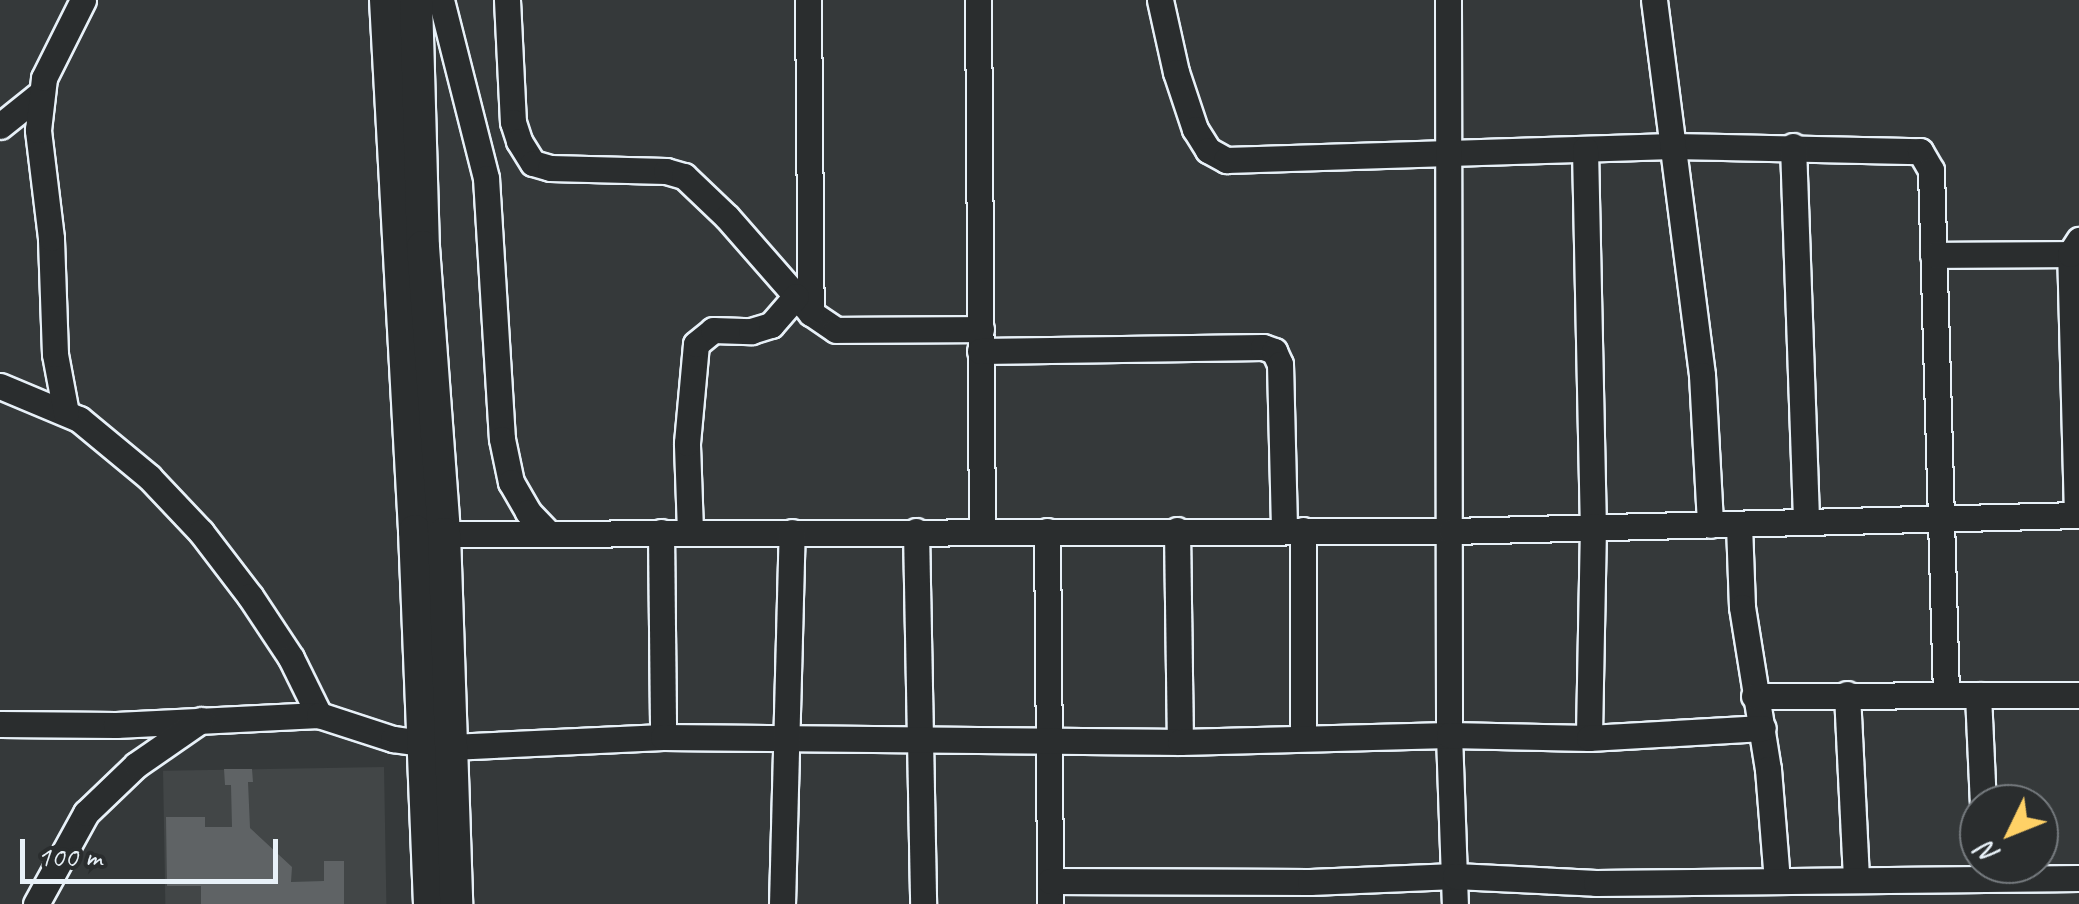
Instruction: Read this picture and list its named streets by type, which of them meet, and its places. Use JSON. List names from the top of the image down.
{
  "scale_bar": "100 m",
  "north": "bottom left"
}
